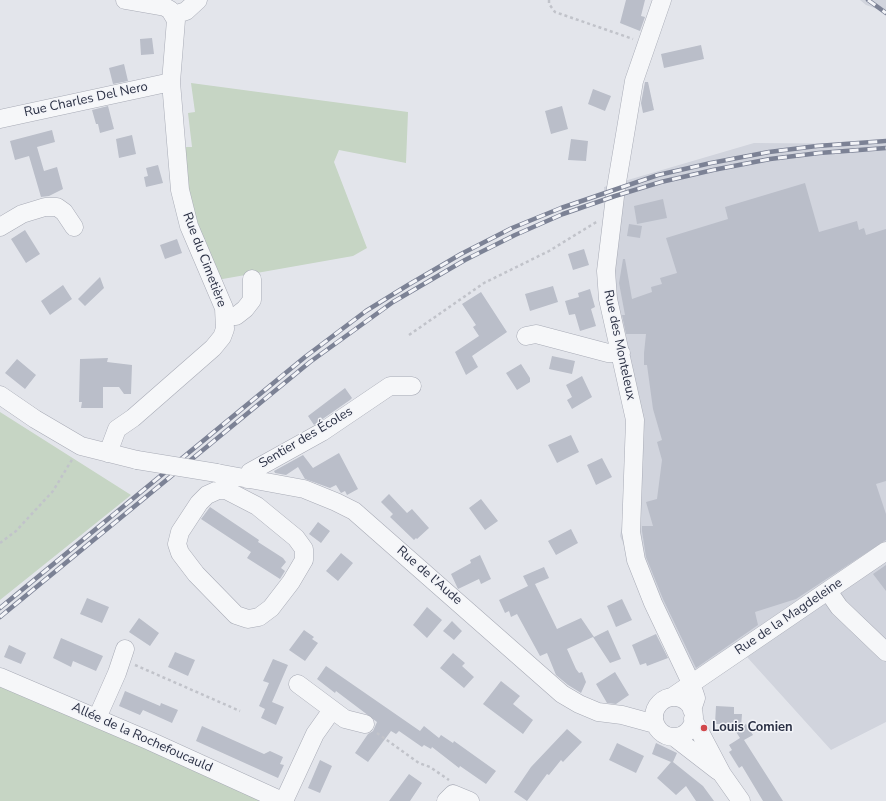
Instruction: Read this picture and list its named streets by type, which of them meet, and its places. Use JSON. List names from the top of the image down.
{
  "streets": {
    "street": [
      "Rue Charles Del Nero",
      "Rue du Cimetière",
      "Rue des Monteleux",
      "Sentier des Écoles",
      "Rue de l'Aude",
      "Rue de la Magdeleine",
      "Allée de la Rochefoucauld"
    ]
  },
  "crossings": [
    ["Rue Charles Del Nero", "Rue du Cimetière"],
    ["Rue du Cimetière", "Rue de l'Aude"],
    ["Rue des Monteleux", "Rue de l'Aude"],
    ["Rue des Monteleux", "Rue de la Magdeleine"],
    ["Sentier des Écoles", "Rue de l'Aude"],
    ["Rue de l'Aude", "Rue de la Magdeleine"]
  ],
  "places": ["Louis Comien"]
}
